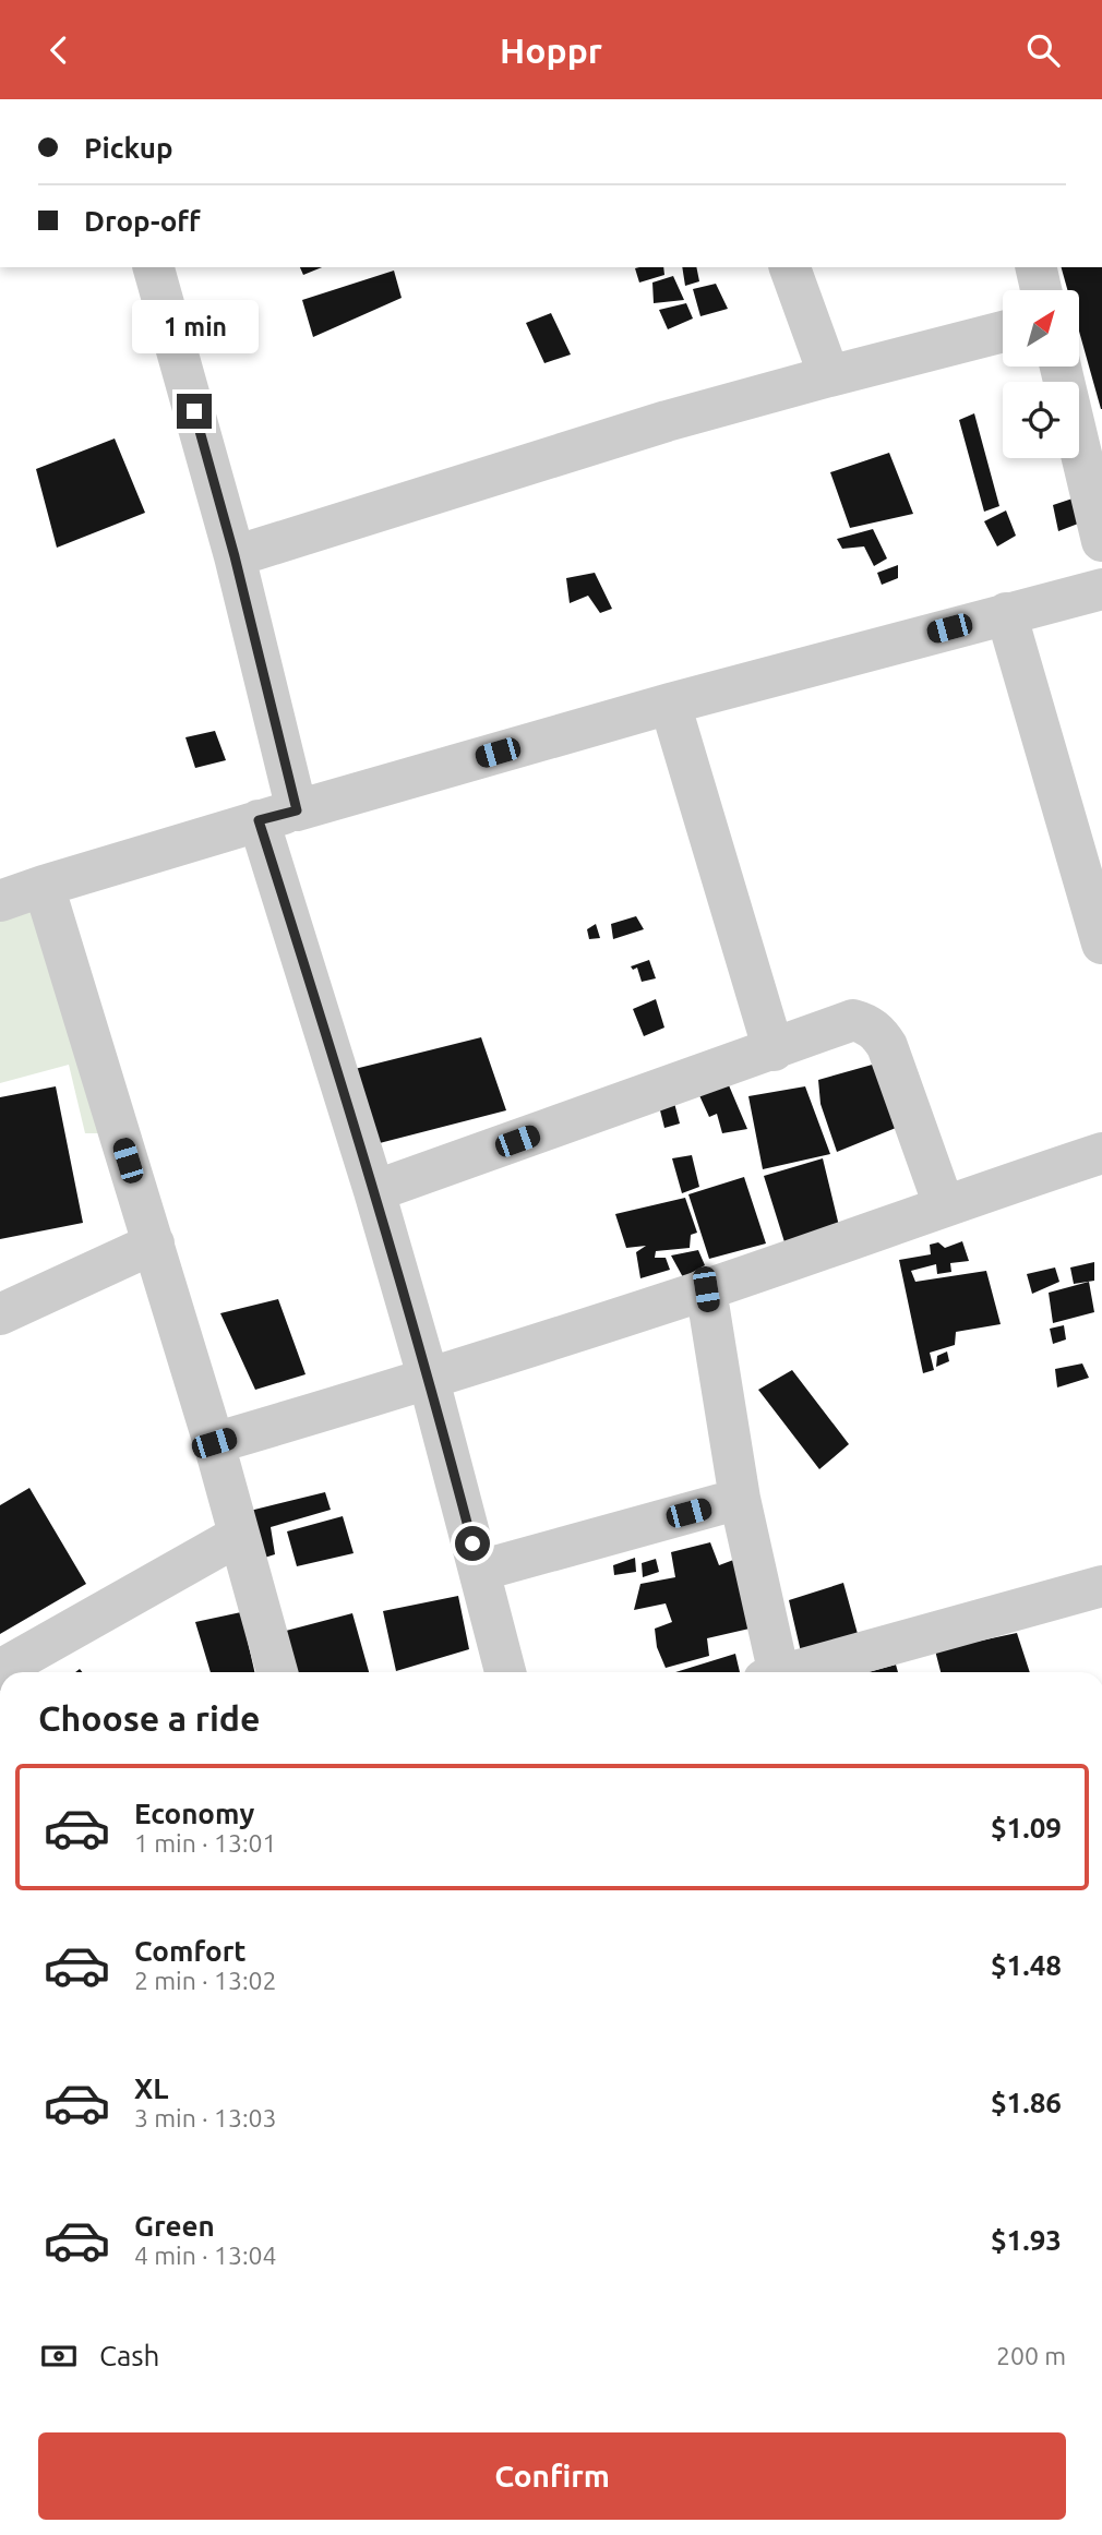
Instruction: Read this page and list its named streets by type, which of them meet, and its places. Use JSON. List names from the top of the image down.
{
  "north": "top right",
  "page": {
    "header": "Hoppr",
    "banner": ["Pickup", "Drop-off"],
    "bubble": "1 min",
    "heading": "Choose a ride",
    "list": [
      {
        "name": "Economy",
        "note": "1 min · 13:01",
        "value": "$1.09"
      },
      {
        "name": "Comfort",
        "note": "2 min · 13:02",
        "value": "$1.48"
      },
      {
        "name": "XL",
        "note": "3 min · 13:03",
        "value": "$1.86"
      },
      {
        "name": "Green",
        "note": "4 min · 13:04",
        "value": "$1.93"
      }
    ],
    "pay": ["Cash", "200 m"],
    "buttons": "Confirm"
  }
}
